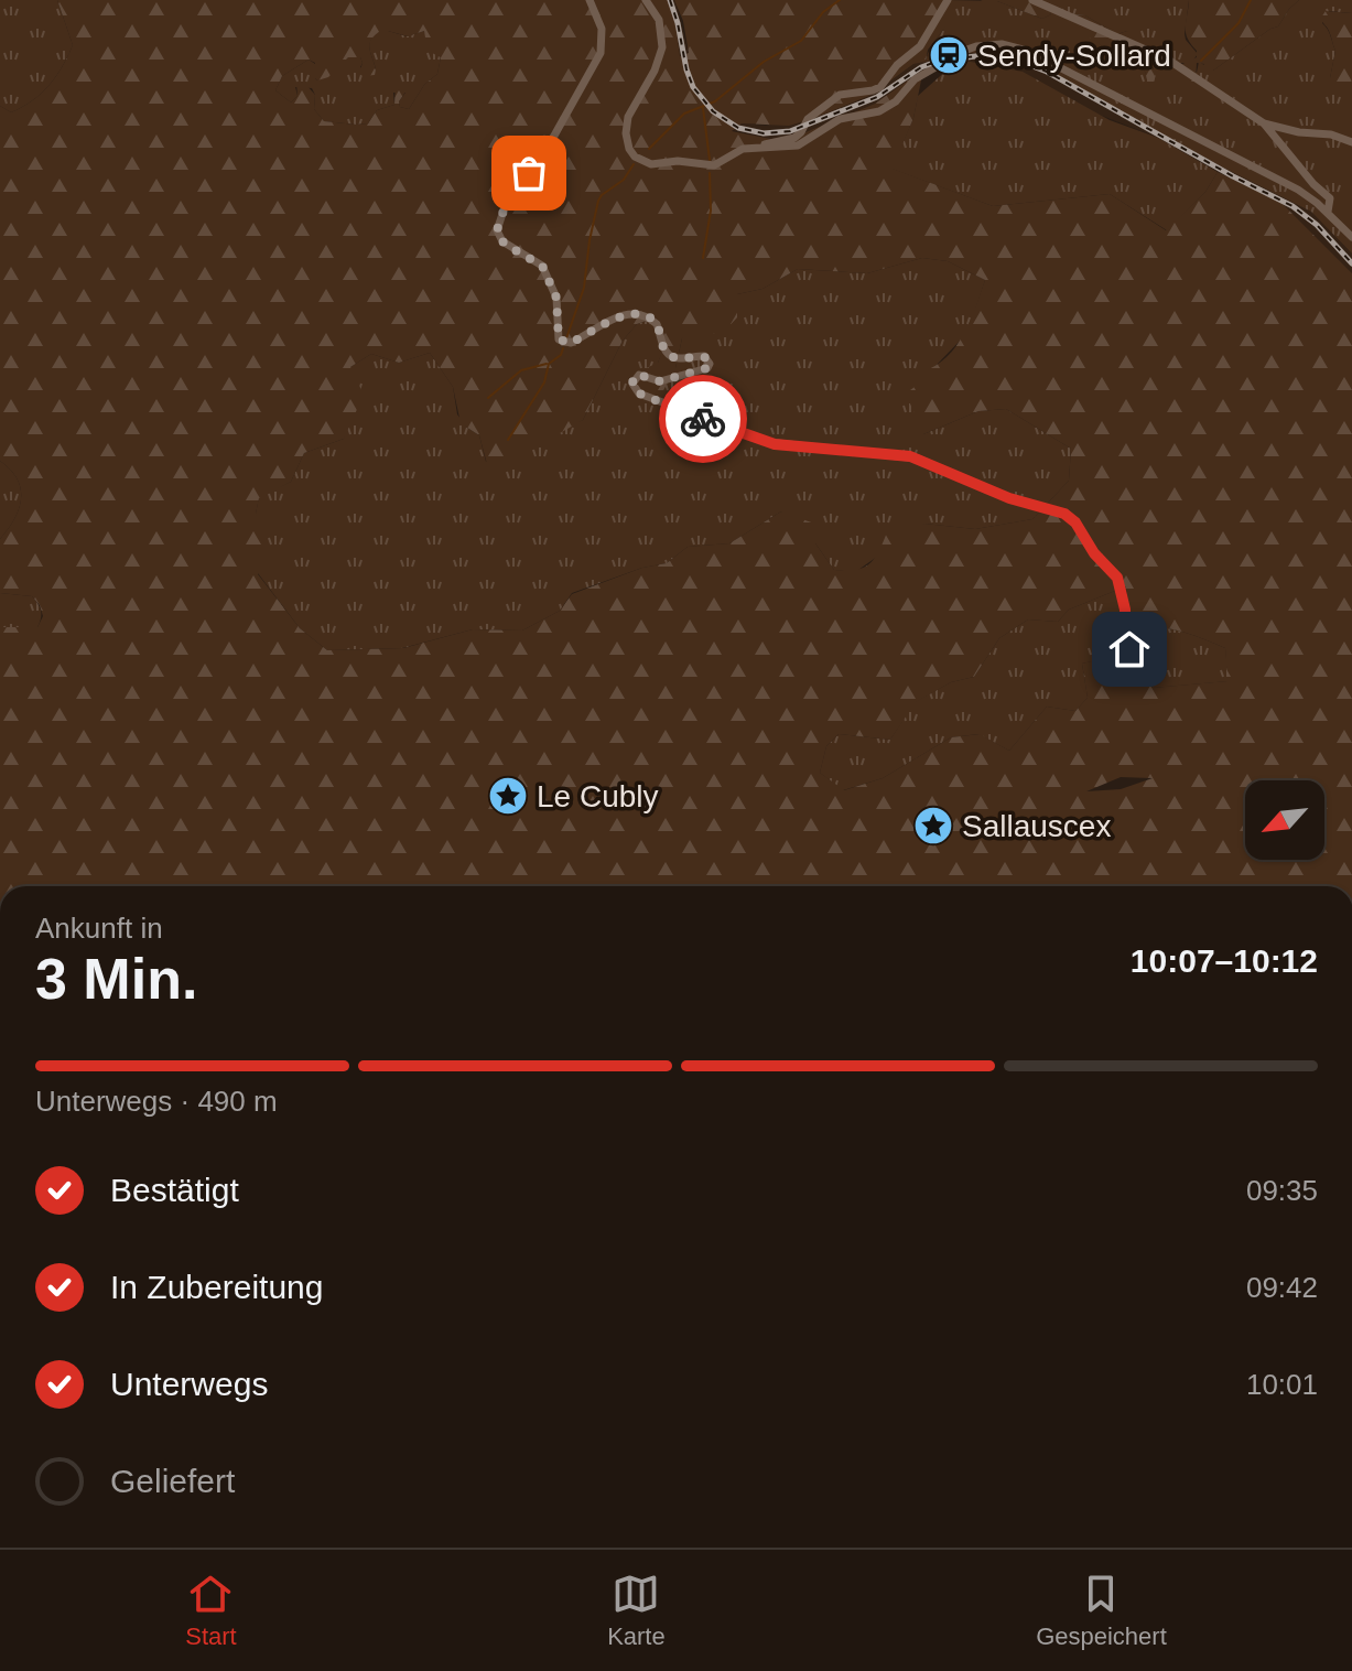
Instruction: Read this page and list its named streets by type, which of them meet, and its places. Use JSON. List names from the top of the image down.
{
  "places": {
    "station": ["Sendy-Sollard"],
    "place": ["Le Cubly", "Sallauscex"]
  },
  "north": "bottom left",
  "page": {
    "heading": ["3 Min.", "Ankunft in", "10:07–10:12"],
    "bar": "Unterwegs · 490 m",
    "list": [
      ["Bestätigt", "09:35"],
      ["In Zubereitung", "09:42"],
      ["Unterwegs", "10:01"],
      "Geliefert"
    ],
    "tabs": ["Start", "Karte", "Gespeichert"]
  }
}
